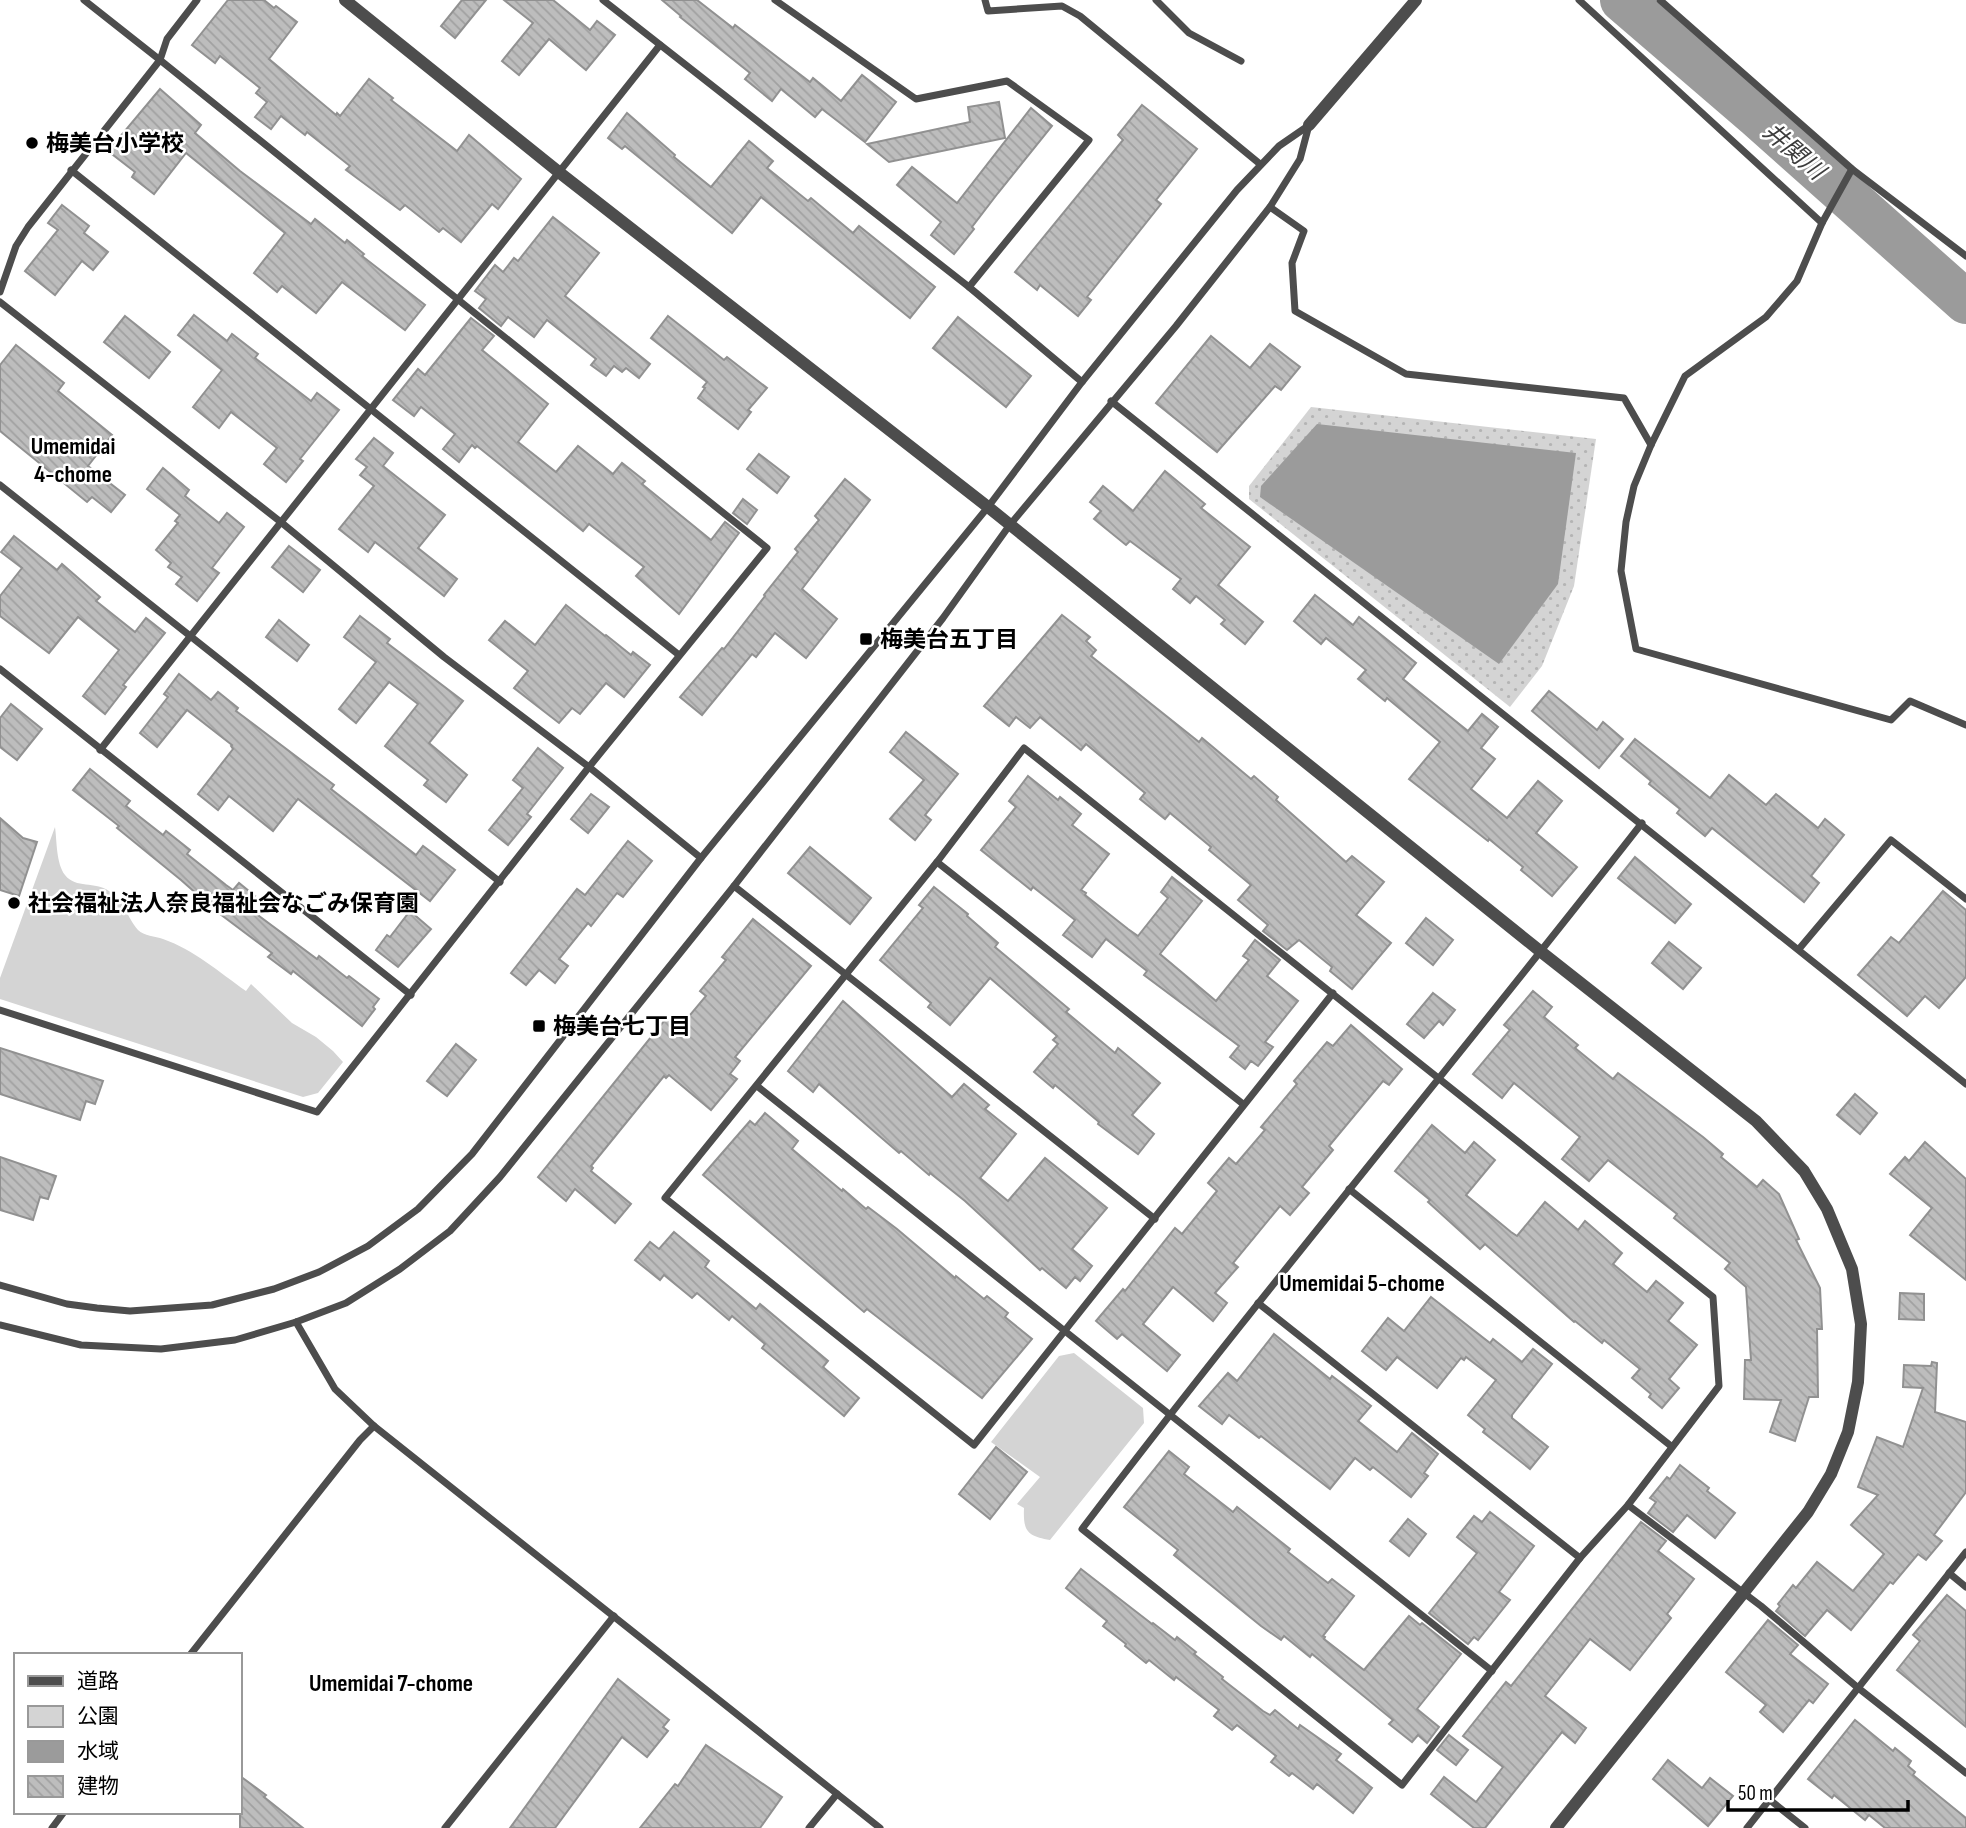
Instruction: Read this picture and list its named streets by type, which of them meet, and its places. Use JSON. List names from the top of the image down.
{
  "districts": ["Umemidai 4-chome", "Umemidai 5-chome", "Umemidai 7-chome"],
  "water": ["井関川"],
  "places": {
    "other": ["梅美台小学校", "社会福祉法人奈良福祉会なごみ保育園"],
    "transit": ["梅美台五丁目", "梅美台七丁目"]
  },
  "legend": [
    "道路",
    "公園",
    "水域",
    "建物"
  ],
  "scale_bar": "50 m"
}
